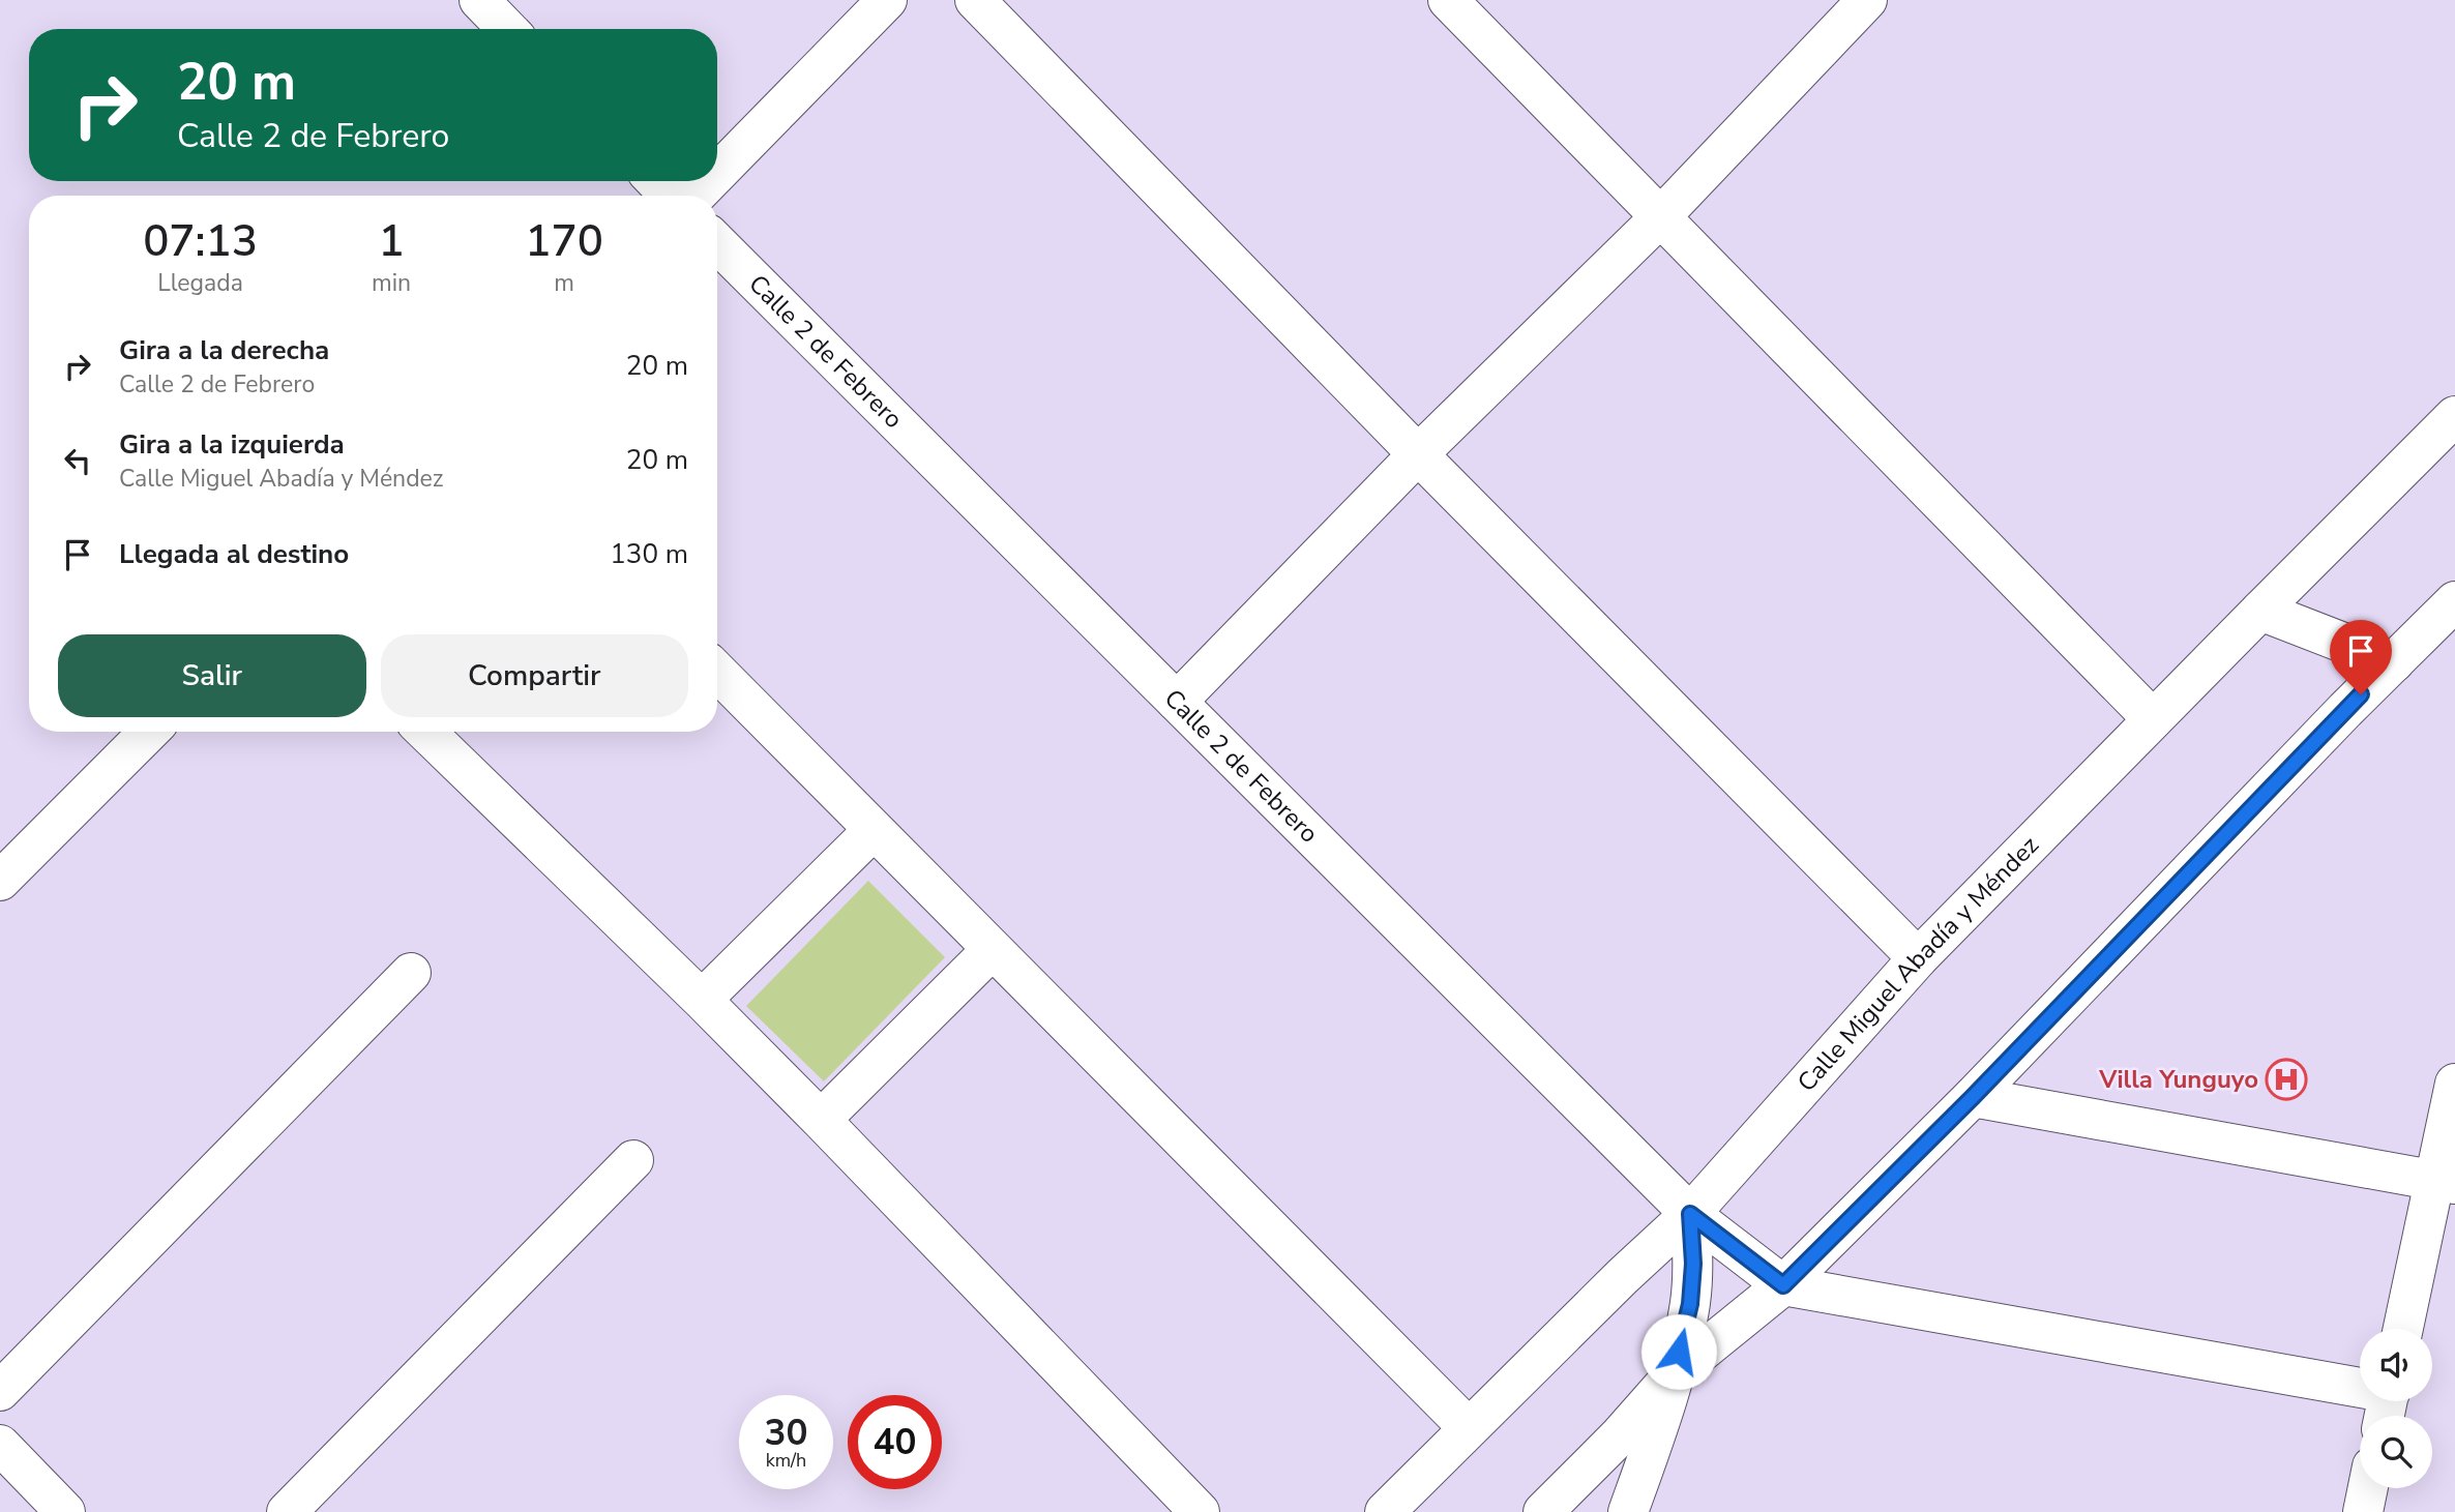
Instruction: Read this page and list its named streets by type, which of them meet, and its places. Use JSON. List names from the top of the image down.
{
  "streets": {
    "street": ["Calle 2 de Febrero", "Calle Miguel Abadía y Méndez"]
  },
  "crossings": [
    ["Calle 2 de Febrero", "Calle Miguel Abadía y Méndez"]
  ],
  "places": {
    "hospital": ["Villa Yunguyo"]
  },
  "page": {
    "turn": ["20 m", "Calle 2 de Febrero"],
    "eta": [
      "07:13",
      "Llegada",
      "1",
      "min",
      "170",
      "m"
    ],
    "list": [
      {
        "name": "Gira a la derecha",
        "note": "Calle 2 de Febrero",
        "value": "20 m"
      },
      {
        "name": "Gira a la izquierda",
        "note": "Calle Miguel Abadía y Méndez",
        "value": "20 m"
      },
      {
        "name": "Llegada al destino",
        "value": "130 m"
      }
    ],
    "buttons": ["Salir", "Compartir"],
    "speed": "30 km/h",
    "limit": "40"
  }
}
